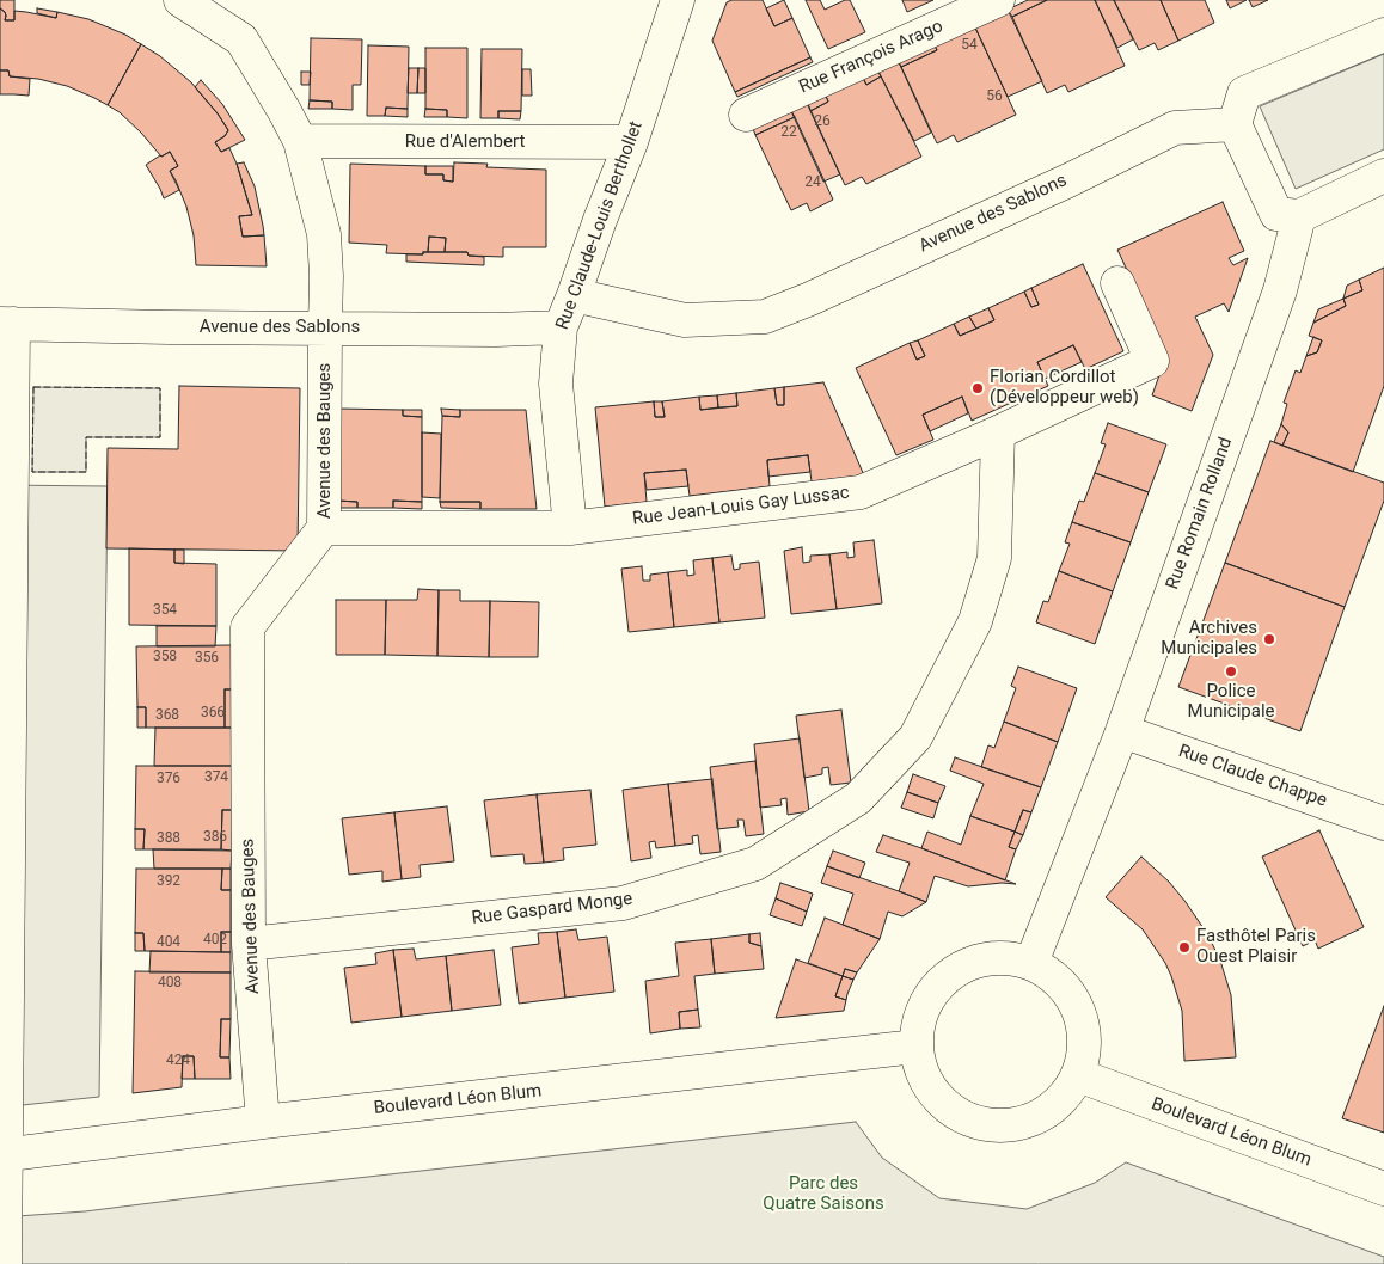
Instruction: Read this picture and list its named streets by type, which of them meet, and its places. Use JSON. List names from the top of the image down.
{
  "streets": {
    "street": [
      "Rue François Arago",
      "Rue d'Alembert",
      "Avenue des Sablons",
      "Rue Claude-Louis Berthollet",
      "Avenue des Bauges",
      "Rue Jean-Louis Gay Lussac",
      "Rue Romain Rolland",
      "Rue Claude Chappe",
      "Rue Gaspard Monge",
      "Boulevard Léon Blum"
    ]
  },
  "crossings": [
    ["Rue d'Alembert", "Rue Claude-Louis Berthollet"],
    ["Rue d'Alembert", "Avenue des Bauges"],
    ["Avenue des Sablons", "Rue Claude-Louis Berthollet"],
    ["Avenue des Sablons", "Avenue des Bauges"],
    ["Rue Claude-Louis Berthollet", "Rue Jean-Louis Gay Lussac"],
    ["Avenue des Bauges", "Rue Jean-Louis Gay Lussac"],
    ["Avenue des Bauges", "Rue Gaspard Monge"],
    ["Avenue des Bauges", "Boulevard Léon Blum"],
    ["Rue Jean-Louis Gay Lussac", "Rue Gaspard Monge"],
    ["Rue Romain Rolland", "Rue Claude Chappe"],
    ["Rue Romain Rolland", "Boulevard Léon Blum"]
  ],
  "parks": ["Parc des Quatre Saisons"],
  "places": [
    "Florian Cordillot (Développeur web)",
    "Archives Municipales",
    "Police Municipale",
    "Fasthôtel Paris Ouest Plaisir"
  ],
  "house_numbers": [
    "54",
    "56",
    "26",
    "22",
    "24",
    "354",
    "358",
    "356",
    "366",
    "368",
    "374",
    "376",
    "386",
    "388",
    "392",
    "402",
    "404",
    "408",
    "424"
  ]
}
